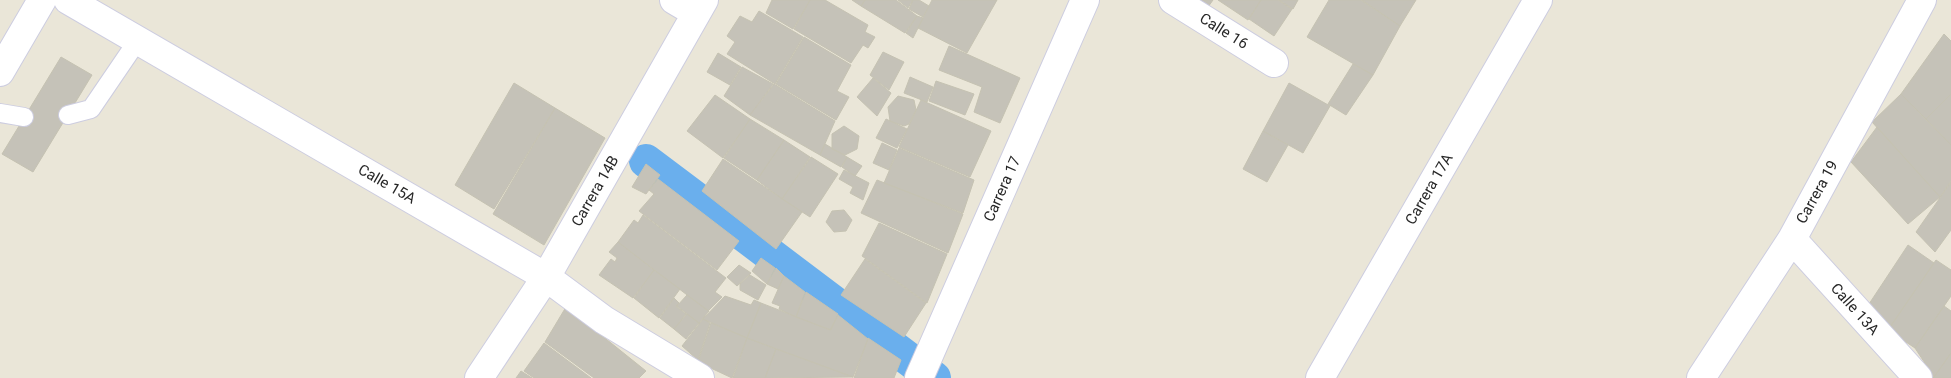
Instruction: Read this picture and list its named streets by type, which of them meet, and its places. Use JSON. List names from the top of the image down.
{
  "streets": {
    "street": [
      "Calle 16",
      "Calle 15A",
      "Carrera 17",
      "Carrera 17A",
      "Carrera 14B",
      "Carrera 19",
      "Calle 13A"
    ]
  },
  "crossings": [
    ["Calle 15A", "Carrera 14B"],
    ["Carrera 19", "Calle 13A"]
  ]
}
